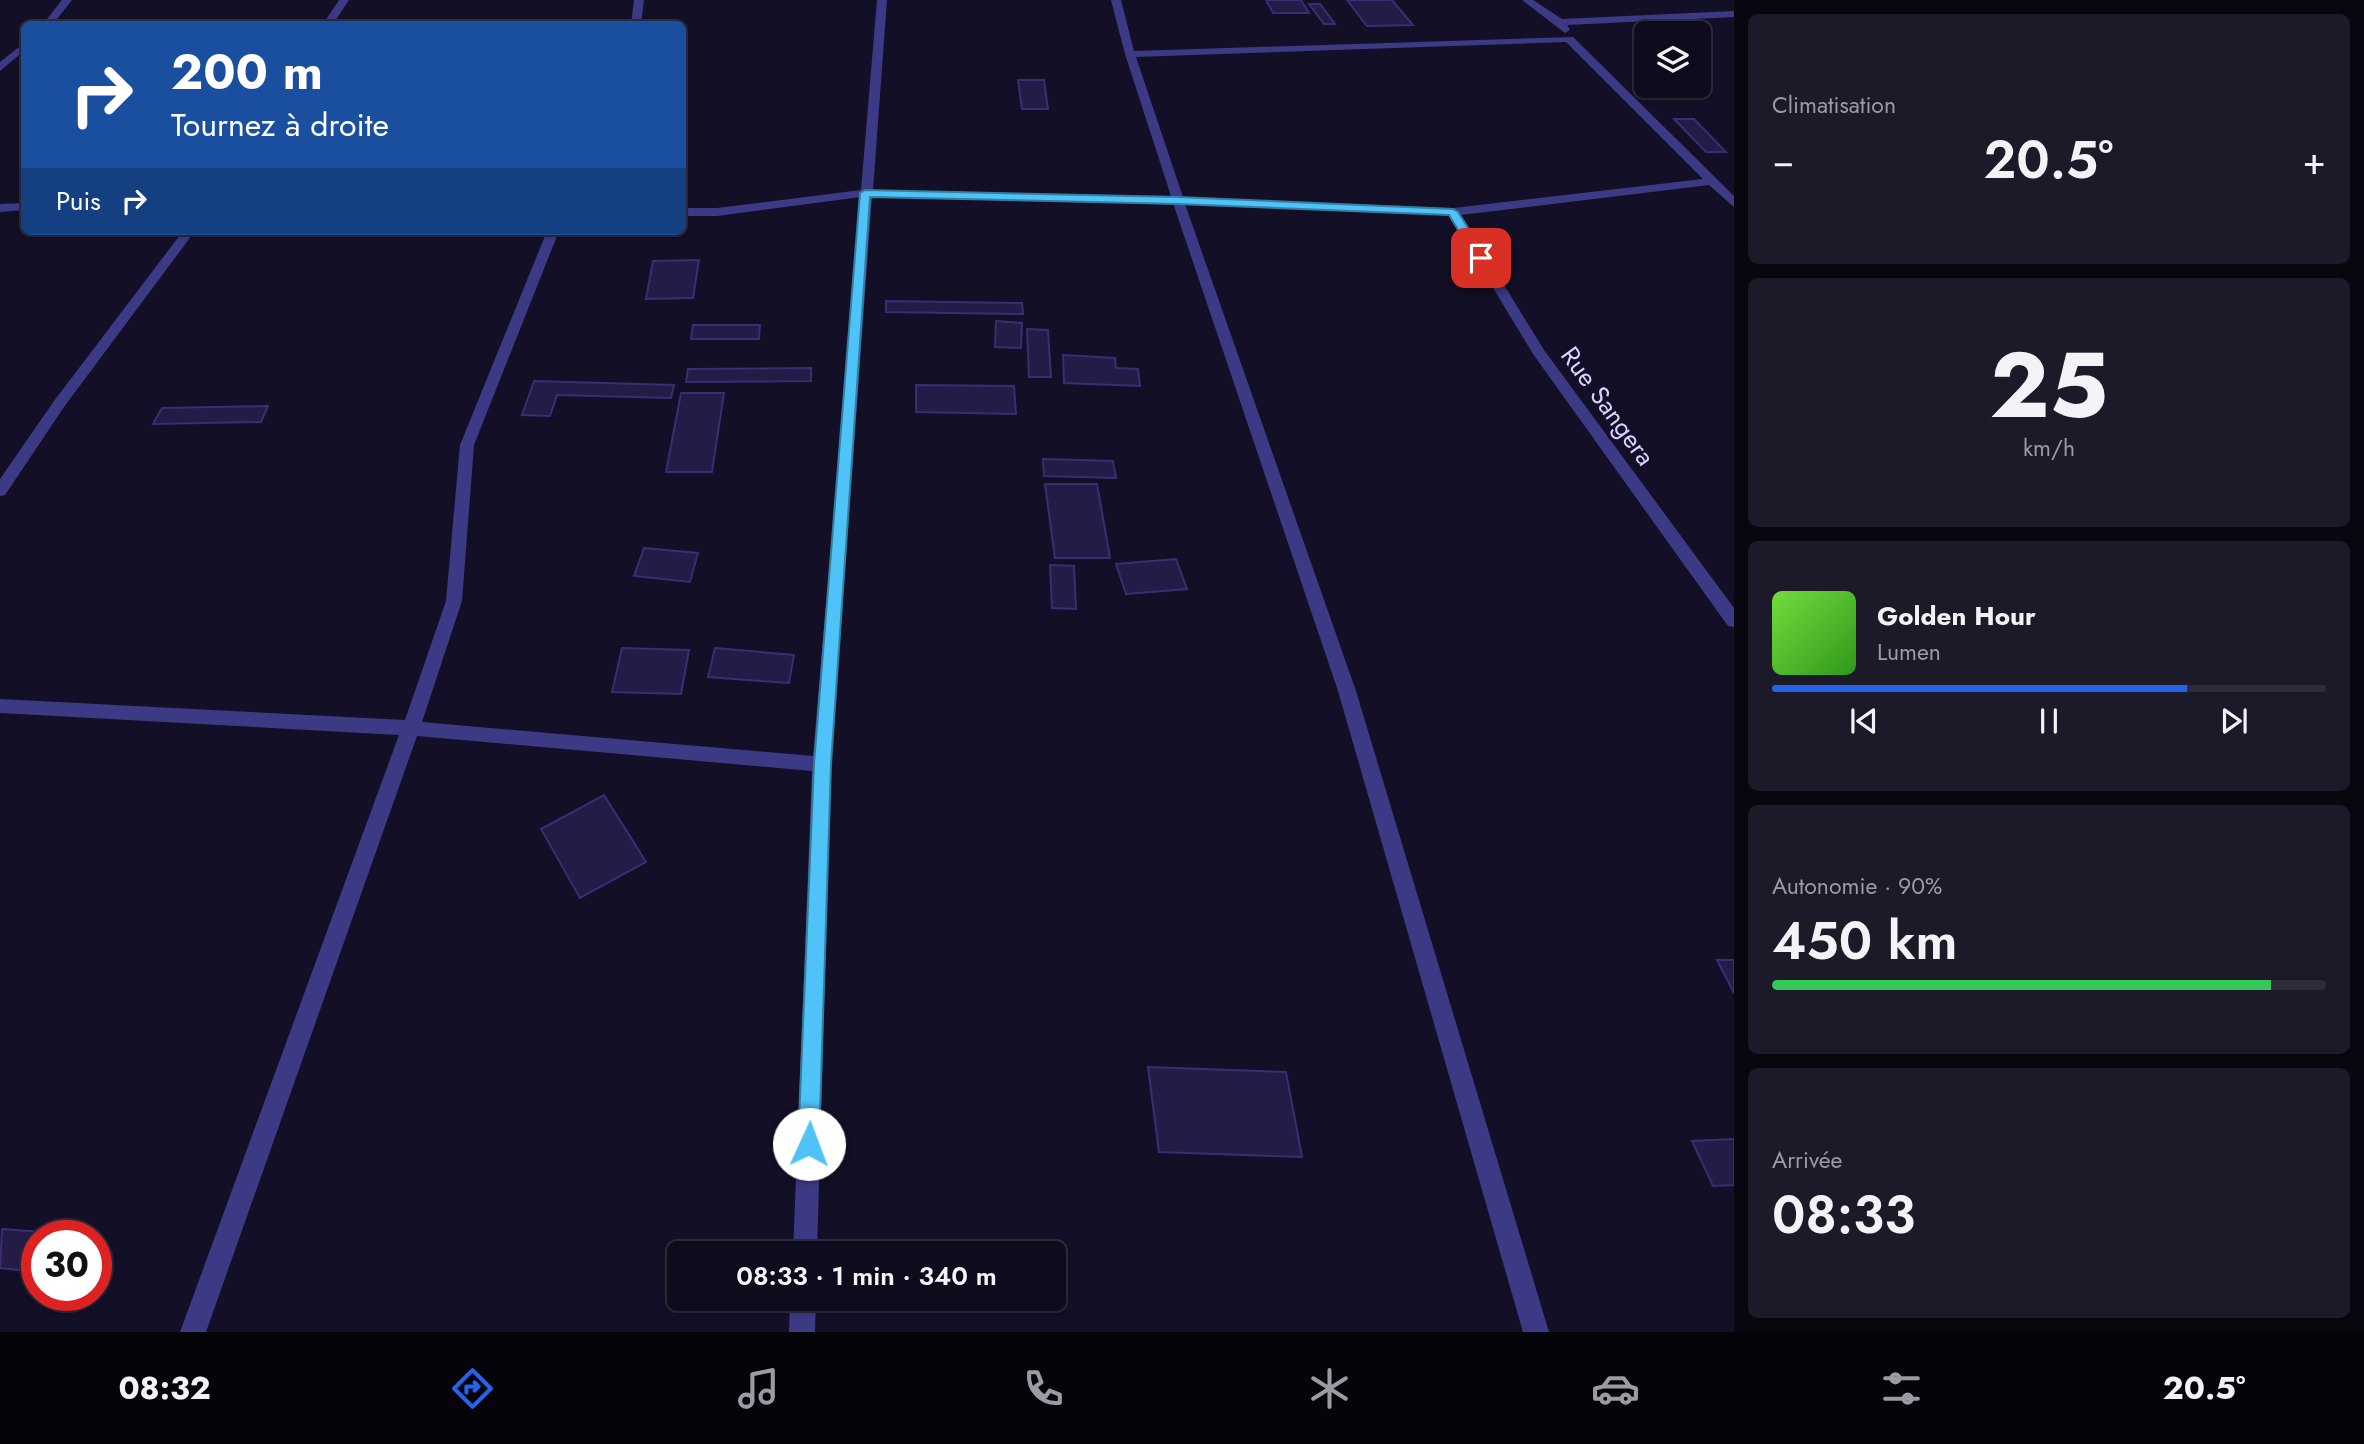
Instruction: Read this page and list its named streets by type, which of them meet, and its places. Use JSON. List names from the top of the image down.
{
  "streets": {
    "street": ["Rue Sangera"]
  },
  "page": {
    "tile": [
      "Climatisation",
      ["25", "km/h"],
      ["Autonomie · 90%", "450 km"],
      ["Arrivée", "08:33"]
    ],
    "turn": ["200 m", "Tournez à droite"],
    "heat": ["−", "20.5°", "+"],
    "then": "Puis",
    "song": ["Golden Hour", "Lumen"],
    "limit": "30",
    "trip": "08:33 · 1 min · 340 m",
    "tabs": ["08:32", "20.5°"]
  }
}
